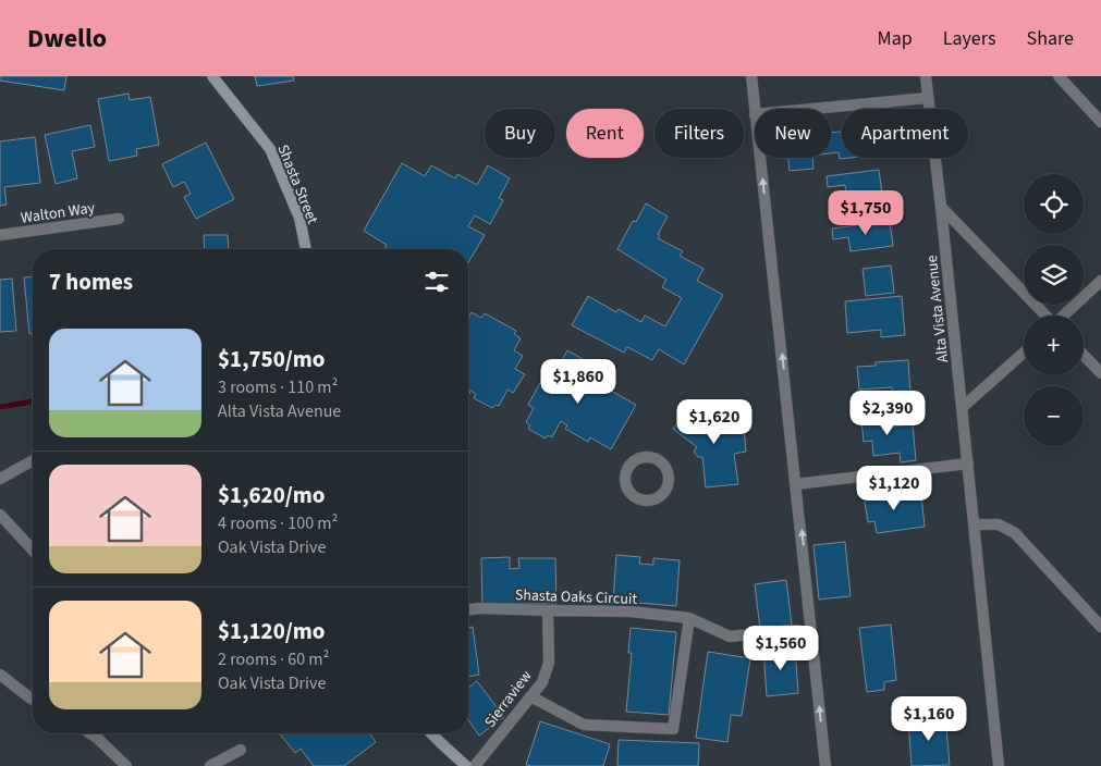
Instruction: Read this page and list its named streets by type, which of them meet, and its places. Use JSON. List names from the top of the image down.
{
  "streets": {
    "street": [
      "Shasta Street",
      "Walton Way",
      "Alta Vista Avenue",
      "Shasta Oaks Circuit",
      "Sierraview"
    ]
  },
  "crossings": [
    ["Shasta Oaks Circuit", "Sierraview"]
  ],
  "page": {
    "header": "Dwello",
    "nav": ["Map", "Layers", "Share"],
    "chip": [
      "Buy",
      "Rent",
      "Filters",
      "New",
      "Apartment"
    ],
    "map_buttons": ["+", "−"],
    "price": [
      "$1,750",
      "$1,860",
      "$2,390",
      "$1,620",
      "$1,120",
      "$1,560",
      "$1,160"
    ],
    "heading": "7 homes",
    "list": [
      {
        "name": "$1,750/mo",
        "note": "3 rooms · 110 m² · Alta Vista Avenue"
      },
      {
        "name": "$1,620/mo",
        "note": "4 rooms · 100 m² · Oak Vista Drive"
      },
      {
        "name": "$1,120/mo",
        "note": "2 rooms · 60 m² · Oak Vista Drive"
      }
    ]
  }
}
